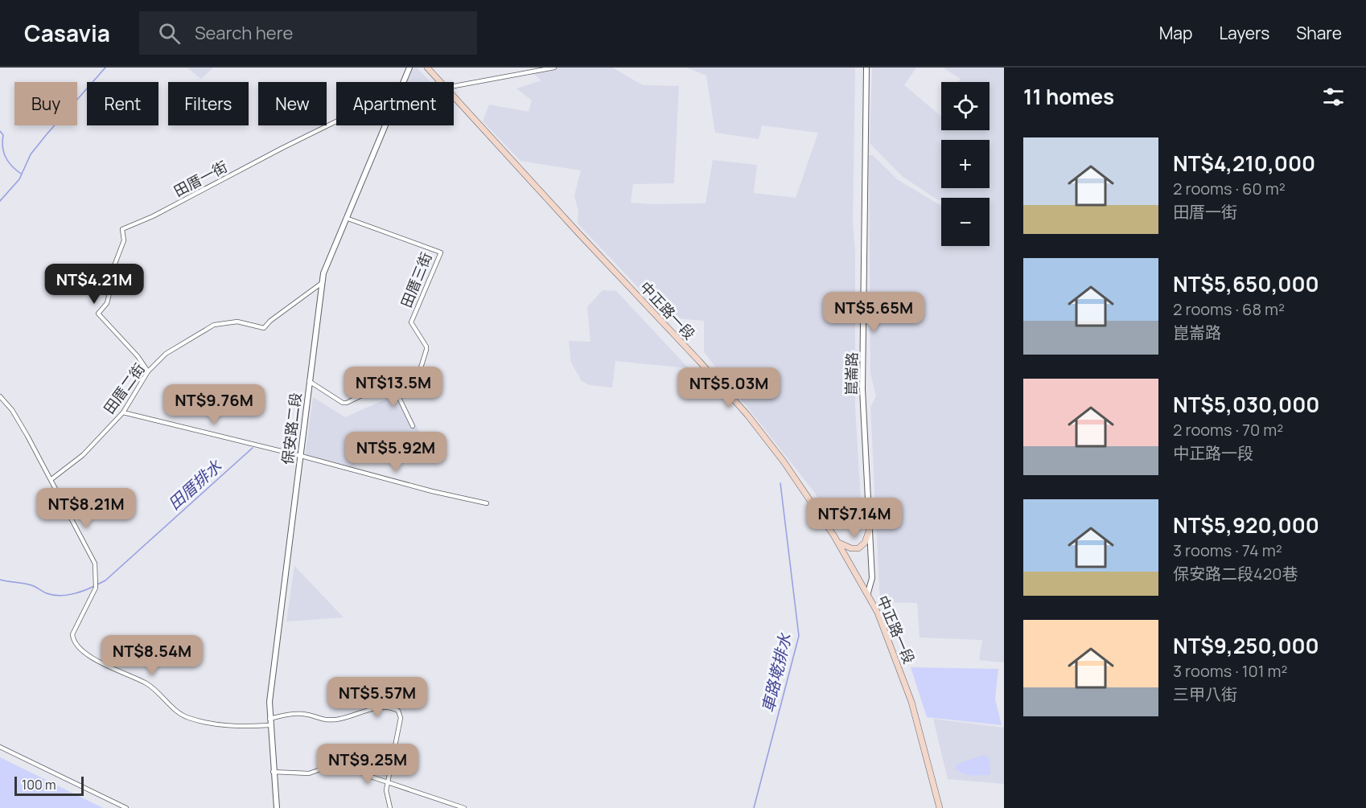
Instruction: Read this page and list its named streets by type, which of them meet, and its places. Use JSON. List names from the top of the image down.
{
  "streets": {
    "main road": ["中正路一段"],
    "street": [
      "田厝一街",
      "田厝三街",
      "崑崙路",
      "田厝二街",
      "保安路二段"
    ]
  },
  "crossings": [
    ["田厝一街", "田厝二街"],
    ["田厝三街", "保安路二段"],
    ["中正路一段", "崑崙路"],
    ["田厝二街", "保安路二段"]
  ],
  "water": ["田厝排水", "車路墘排水"],
  "scale_bar": "100 m",
  "page": {
    "header": "Casavia",
    "search": "Search here",
    "nav": ["Map", "Layers", "Share"],
    "heading": "11 homes",
    "map_buttons": ["+", "−"],
    "chip": [
      "Buy",
      "Rent",
      "Filters",
      "New",
      "Apartment"
    ],
    "list": [
      {
        "name": "NT$4,210,000",
        "note": "2 rooms · 60 m² · 田厝一街"
      },
      {
        "name": "NT$5,650,000",
        "note": "2 rooms · 68 m² · 崑崙路"
      },
      {
        "name": "NT$5,030,000",
        "note": "2 rooms · 70 m² · 中正路一段"
      },
      {
        "name": "NT$5,920,000",
        "note": "3 rooms · 74 m² · 保安路二段420巷"
      },
      {
        "name": "NT$9,250,000",
        "note": "3 rooms · 101 m² · 三甲八街"
      }
    ],
    "price": [
      "NT$4.21M",
      "NT$5.65M",
      "NT$13.5M",
      "NT$5.03M",
      "NT$9.76M",
      "NT$5.92M",
      "NT$8.21M",
      "NT$7.14M",
      "NT$8.54M",
      "NT$5.57M",
      "NT$9.25M"
    ],
    "scale": "100 m"
  }
}
